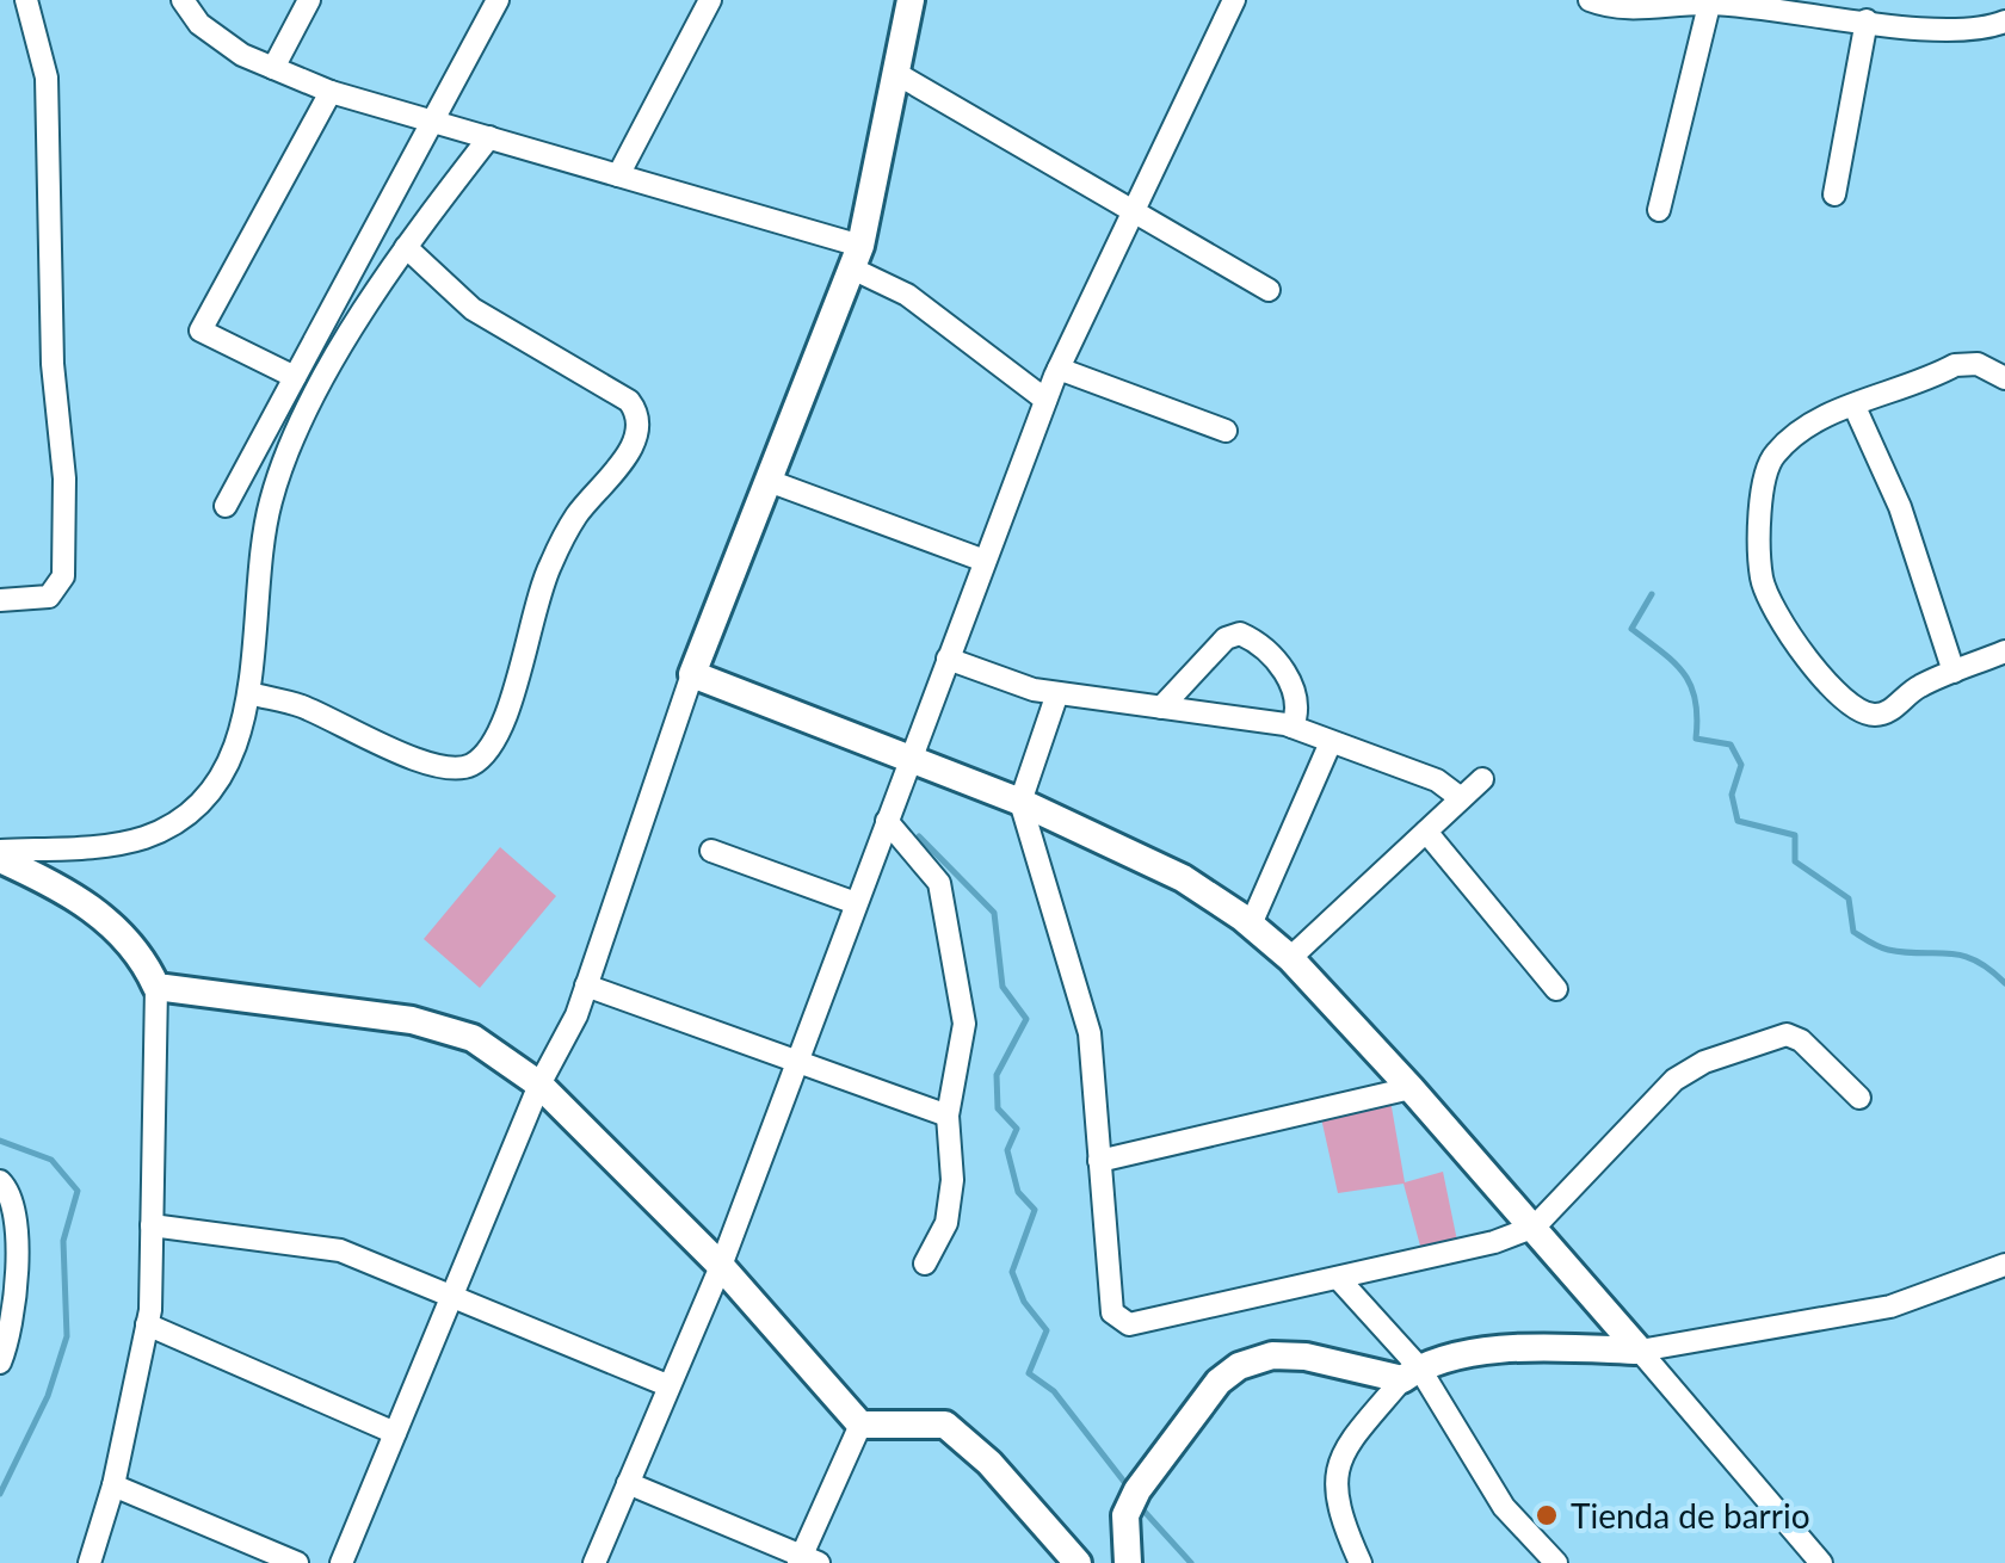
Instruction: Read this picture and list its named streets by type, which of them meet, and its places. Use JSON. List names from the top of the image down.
{
  "places": ["Tienda de barrio"]
}
